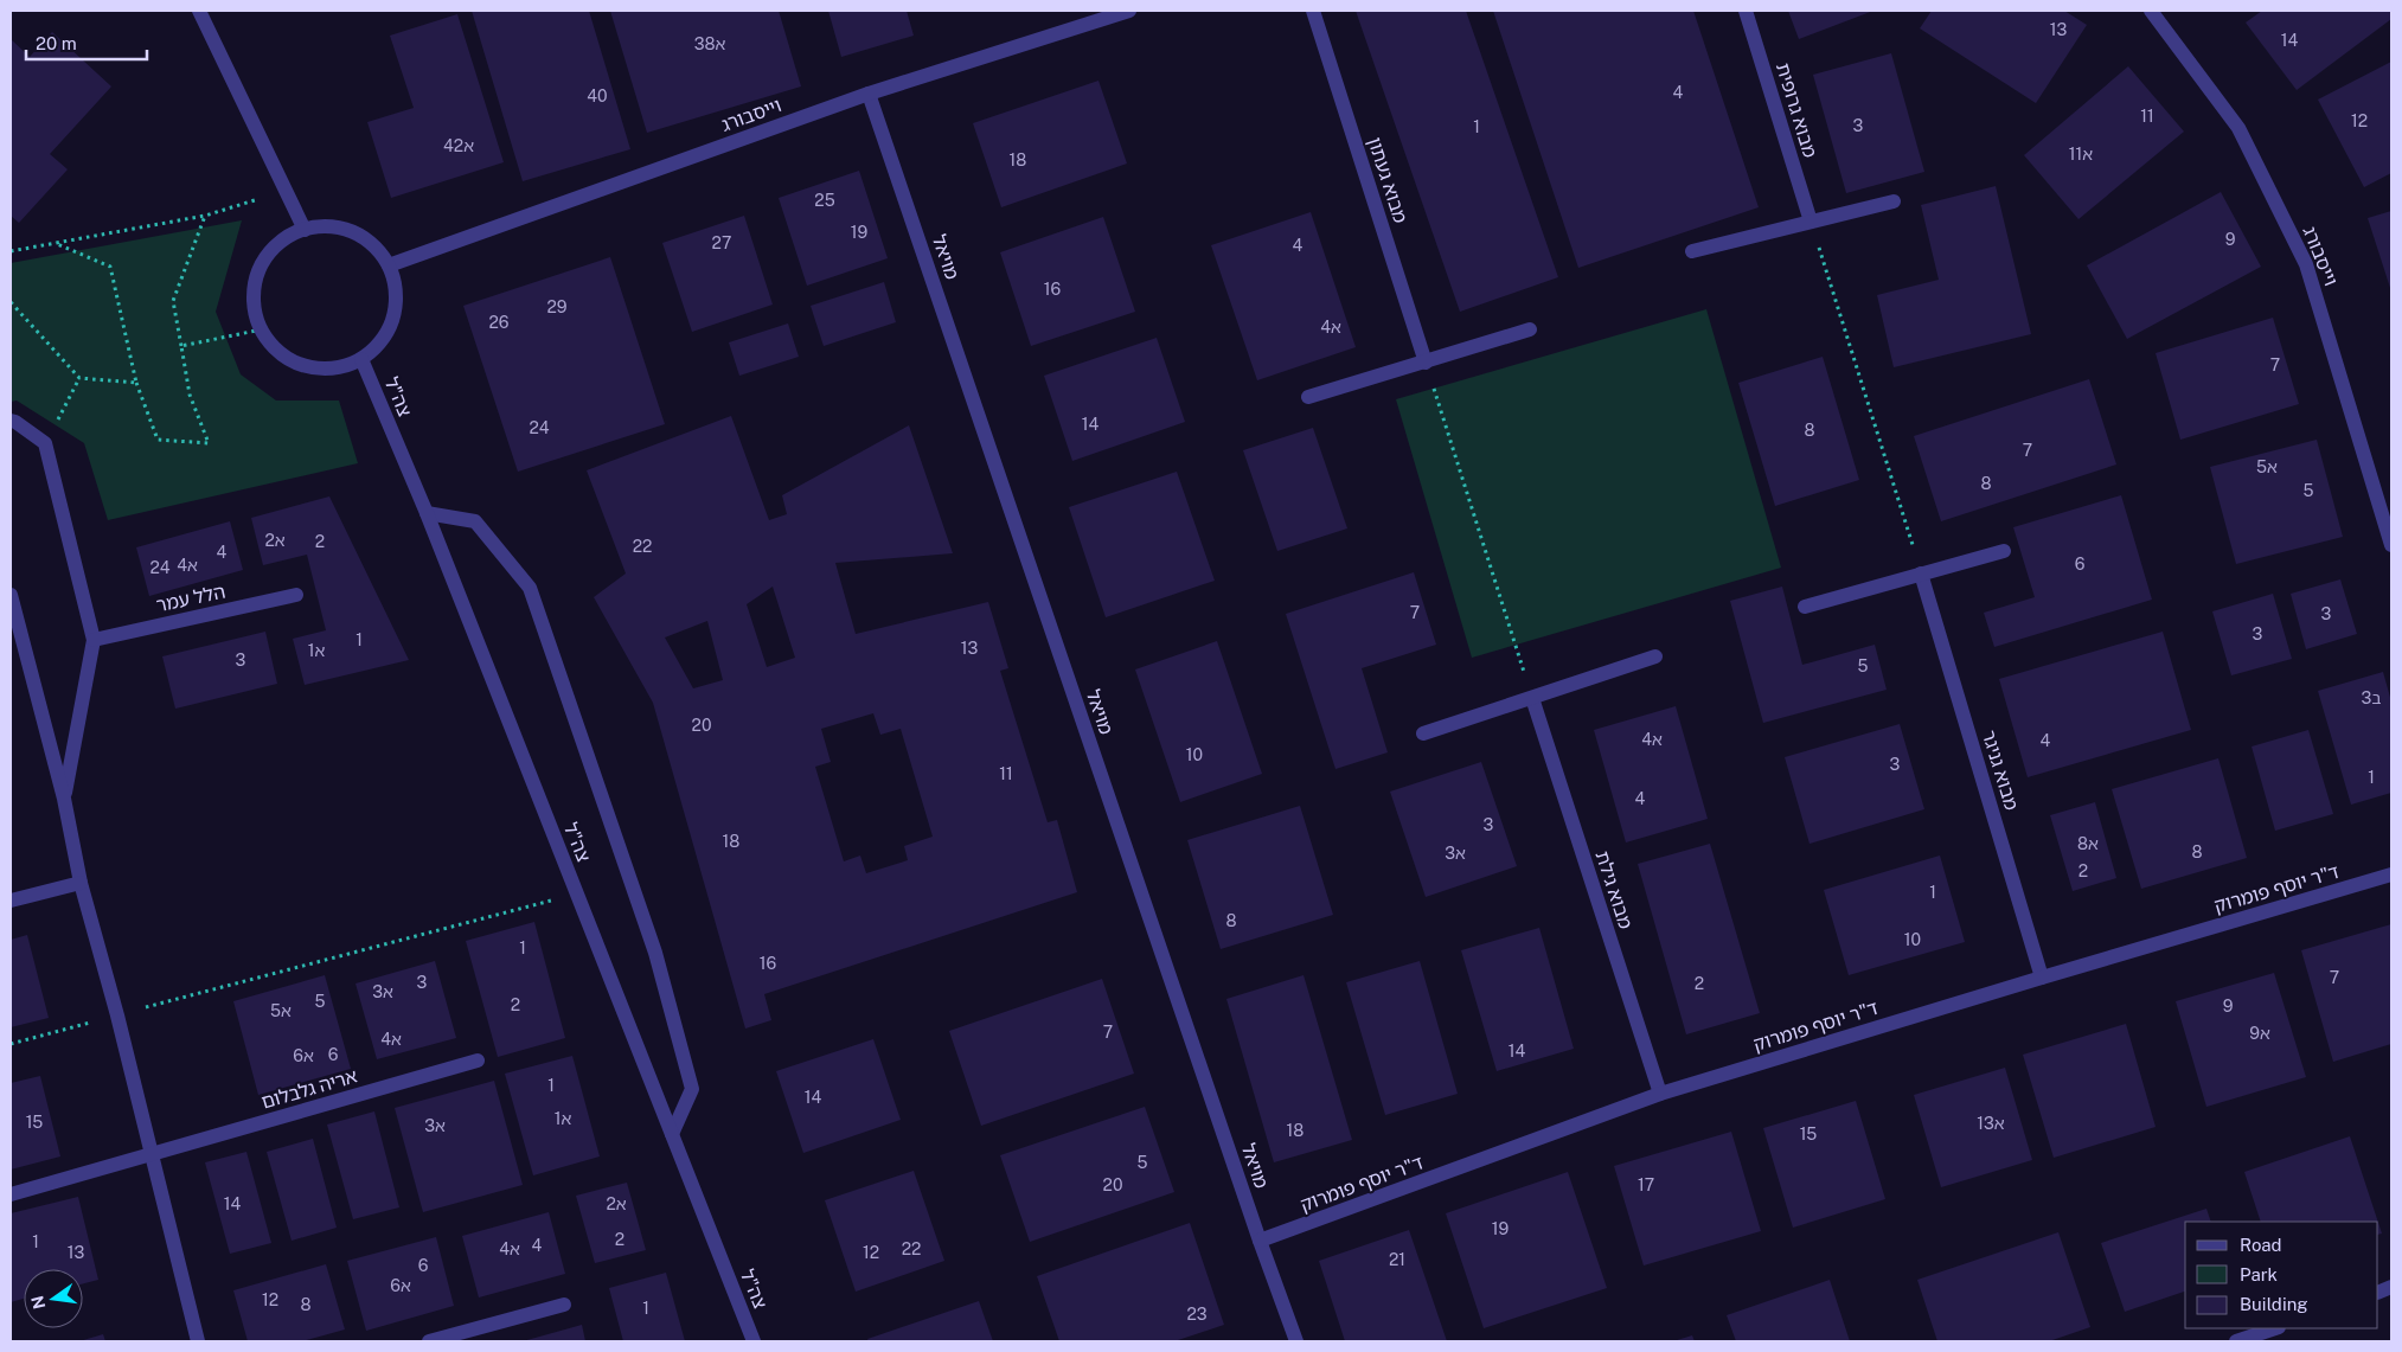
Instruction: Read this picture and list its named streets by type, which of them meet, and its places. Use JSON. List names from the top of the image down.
{
  "streets": {
    "street": [
      "מבוא גרופית",
      "וייסבורג",
      "מבוא געתון",
      "מויאל",
      "צה\"ל",
      "הלל עמר",
      "מבוא גניגר",
      "ד\"ר יוסף פומרוק",
      "מבוא גילת",
      "אריה גלבלום"
    ]
  },
  "crossings": [
    ["וייסבורג", "מויאל"],
    ["וייסבורג", "צה\"ל"],
    ["מויאל", "ד\"ר יוסף פומרוק"],
    ["מבוא גניגר", "ד\"ר יוסף פומרוק"],
    ["ד\"ר יוסף פומרוק", "מבוא גילת"]
  ],
  "house_numbers": [
    "13",
    "14",
    "38א",
    "4",
    "40",
    "11",
    "12",
    "3",
    "1",
    "42א",
    "11א",
    "18",
    "25",
    "19",
    "9",
    "27",
    "4",
    "16",
    "29",
    "26",
    "4א",
    "7",
    "14",
    "24",
    "8",
    "7",
    "5א",
    "8",
    "5",
    "2א",
    "2",
    "22",
    "4",
    "6",
    "4א",
    "24",
    "7",
    "3",
    "3",
    "1",
    "13",
    "1א",
    "3",
    "5",
    "3ב",
    "20",
    "4א",
    "4",
    "10",
    "3",
    "11",
    "1",
    "4",
    "3",
    "18",
    "8א",
    "8",
    "3א",
    "2",
    "1",
    "8",
    "10",
    "1",
    "16",
    "7",
    "3",
    "2",
    "3א",
    "5",
    "2",
    "9",
    "5א",
    "7",
    "9א",
    "4א",
    "14",
    "6",
    "6א",
    "1",
    "14",
    "1א",
    "15",
    "13א",
    "3א",
    "18",
    "15",
    "5",
    "20",
    "17",
    "14",
    "2א",
    "19",
    "2",
    "1",
    "4",
    "4א",
    "22",
    "13",
    "12",
    "21",
    "6",
    "6א",
    "12",
    "8",
    "1",
    "23"
  ],
  "legend": ["Road", "Park", "Building"],
  "scale_bar": "20 m",
  "north": "left"
}
